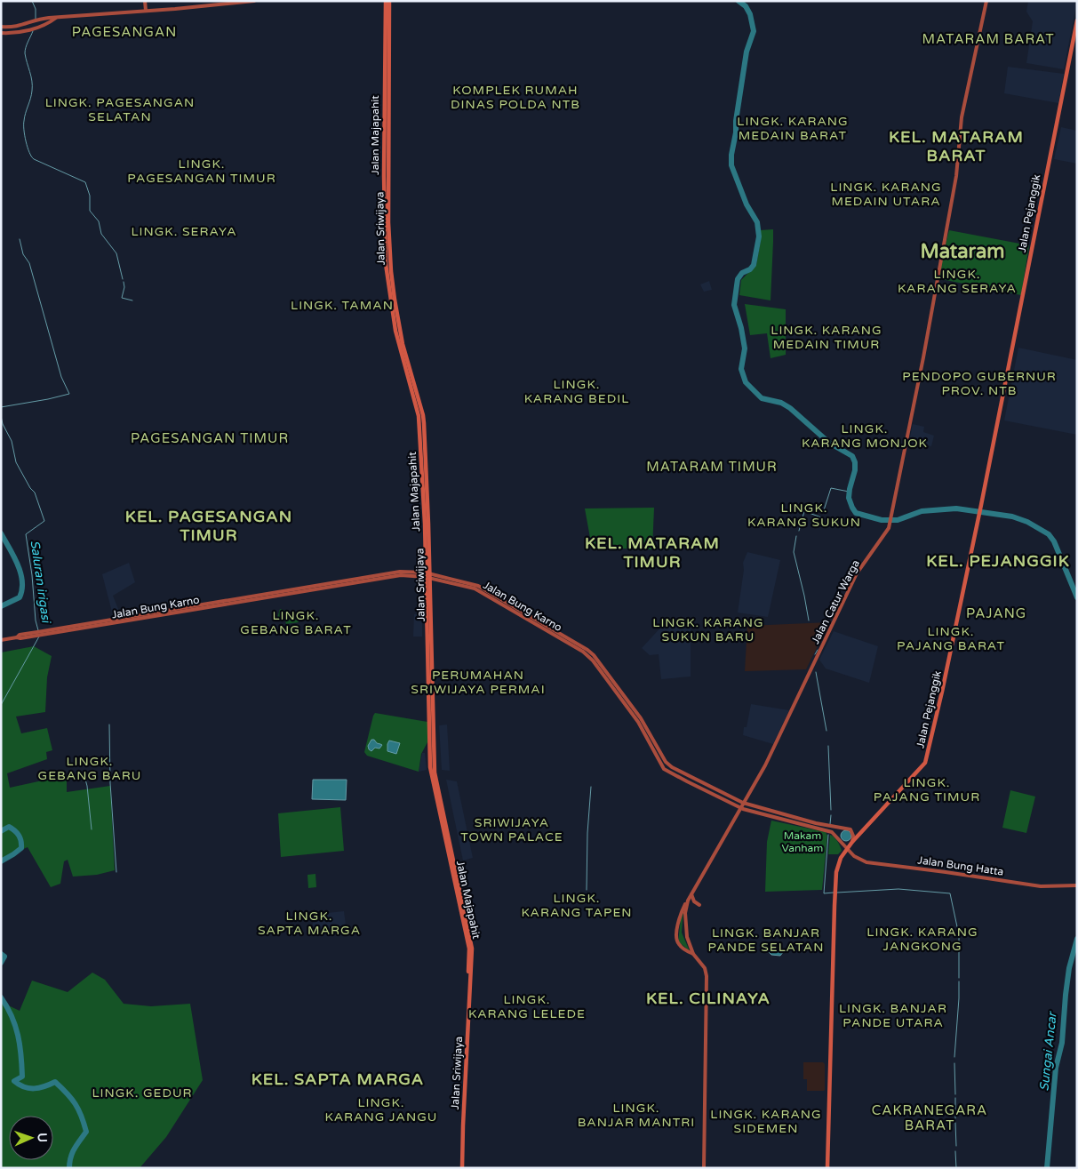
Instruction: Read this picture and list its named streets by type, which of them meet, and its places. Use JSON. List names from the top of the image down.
{
  "streets": {
    "main road": [
      "Jalan Majapahit",
      "Jalan Pejanggik",
      "Jalan Sriwijaya",
      "Jalan Catur Warga",
      "Jalan Bung Karno",
      "Jalan Bung Hatta"
    ]
  },
  "crossings": [
    ["Jalan Majapahit", "Jalan Sriwijaya"],
    ["Jalan Pejanggik", "Jalan Bung Hatta"],
    ["Jalan Sriwijaya", "Jalan Bung Karno"]
  ],
  "districts": [
    "PAGESANGAN",
    "MATARAM BARAT",
    "KOMPLEK RUMAH DINAS POLDA NTB",
    "LINGK. PAGESANGAN SELATAN",
    "LINGK. KARANG MEDAIN BARAT",
    "KEL. MATARAM BARAT",
    "LINGK. PAGESANGAN TIMUR",
    "LINGK. KARANG MEDAIN UTARA",
    "LINGK. SERAYA",
    "Mataram",
    "LINGK. KARANG SERAYA",
    "LINGK. TAMAN",
    "LINGK. KARANG MEDAIN TIMUR",
    "PENDOPO GUBERNUR PROV. NTB",
    "LINGK. KARANG BEDIL",
    "LINGK. KARANG MONJOK",
    "PAGESANGAN TIMUR",
    "MATARAM TIMUR",
    "LINGK. KARANG SUKUN",
    "KEL. PAGESANGAN TIMUR",
    "KEL. MATARAM TIMUR",
    "KEL. PEJANGGIK",
    "PAJANG",
    "LINGK. GEBANG BARAT",
    "LINGK. KARANG SUKUN BARU",
    "LINGK. PAJANG BARAT",
    "PERUMAHAN SRIWIJAYA PERMAI",
    "LINGK. GEBANG BARU",
    "LINGK. PAJANG TIMUR",
    "SRIWIJAYA TOWN PALACE",
    "LINGK. KARANG TAPEN",
    "LINGK. SAPTA MARGA",
    "LINGK. KARANG JANGKONG",
    "LINGK. BANJAR PANDE SELATAN",
    "KEL. CILINAYA",
    "LINGK. KARANG LELEDE",
    "LINGK. BANJAR PANDE UTARA",
    "KEL. SAPTA MARGA",
    "LINGK. GEDUR",
    "LINGK. KARANG JANGU",
    "LINGK. BANJAR MANTRI",
    "CAKRANEGARA BARAT",
    "LINGK. KARANG SIDEMEN"
  ],
  "water": ["Saluran irigasi", "Sungai Ancar"],
  "parks": ["Makam Vanham"],
  "north": "right"
}
